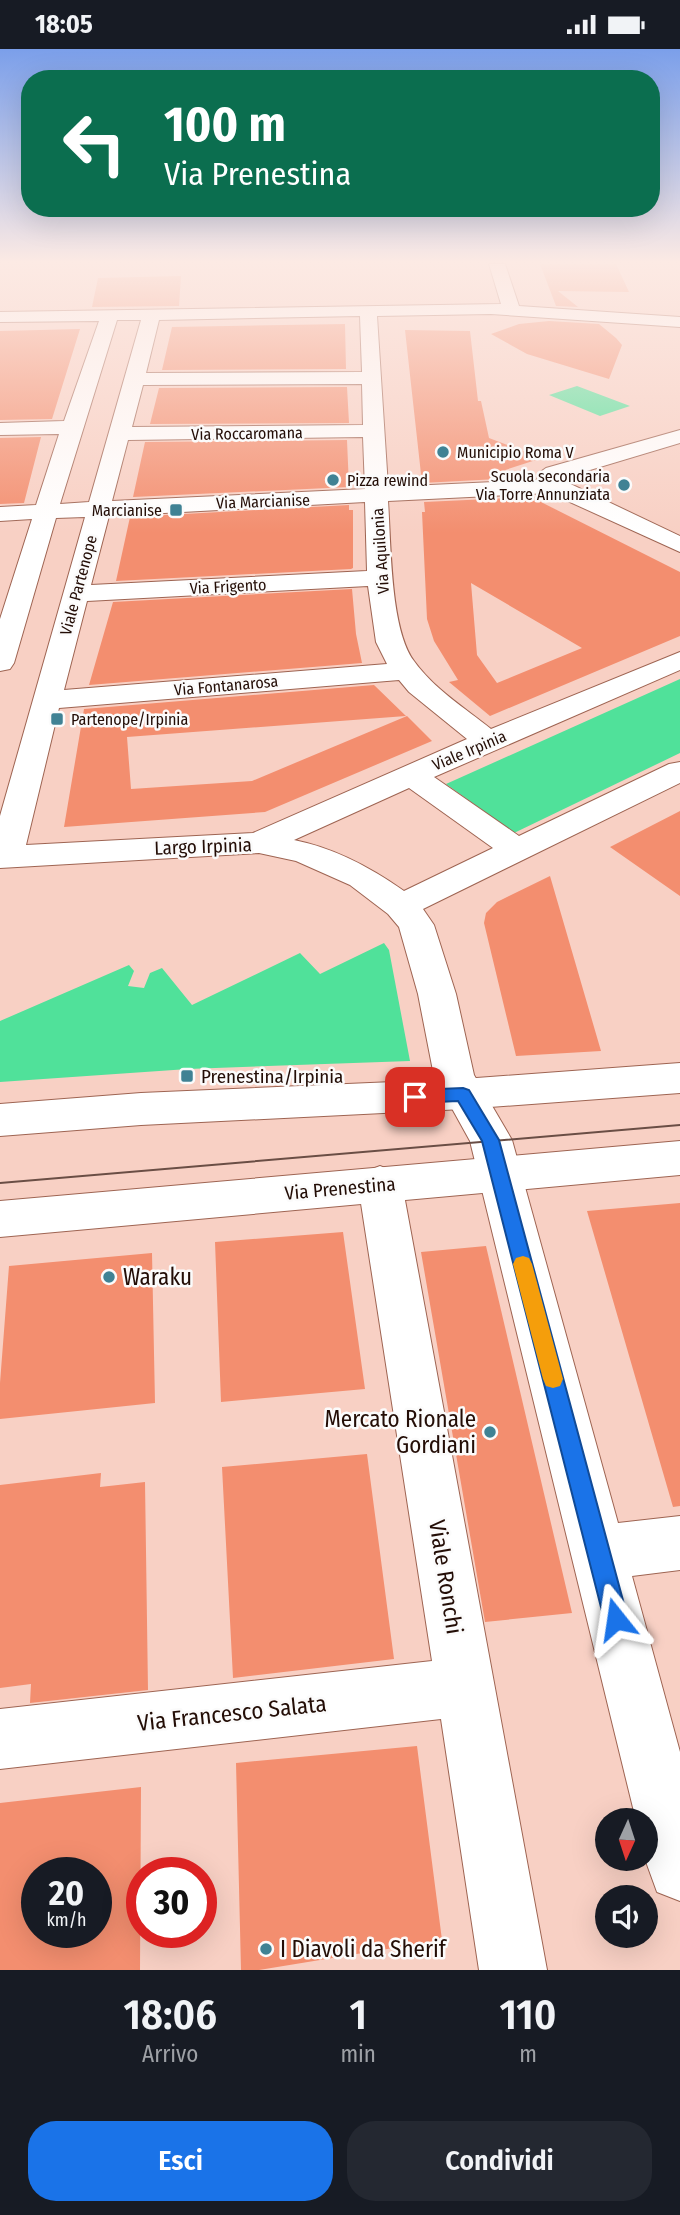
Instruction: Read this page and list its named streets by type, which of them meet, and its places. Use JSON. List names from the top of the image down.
{
  "streets": {
    "street": [
      "Via Roccaromana",
      "Via Marcianise",
      "Via Aquilonia",
      "Viale Partenope",
      "Via Frigento",
      "Via Fontanarosa",
      "Viale Irpinia",
      "Largo Irpinia",
      "Via Prenestina",
      "Viale Ronchi",
      "Via Francesco Salata"
    ]
  },
  "crossings": [
    ["Via Roccaromana", "Via Aquilonia"],
    ["Via Roccaromana", "Viale Partenope"],
    ["Via Marcianise", "Via Aquilonia"],
    ["Via Marcianise", "Viale Partenope"],
    ["Via Aquilonia", "Via Frigento"],
    ["Via Aquilonia", "Via Fontanarosa"],
    ["Via Aquilonia", "Viale Irpinia"],
    ["Viale Partenope", "Via Frigento"],
    ["Viale Partenope", "Via Fontanarosa"],
    ["Viale Partenope", "Largo Irpinia"],
    ["Viale Irpinia", "Largo Irpinia"],
    ["Via Prenestina", "Viale Ronchi"],
    ["Viale Ronchi", "Via Francesco Salata"]
  ],
  "places": {
    "other": [
      "Municipio Roma V",
      "Pizza rewind",
      "Scuola secondaria Via Torre Annunziata",
      "Waraku",
      "Mercato Rionale Gordiani",
      "I Diavoli da Sherif"
    ],
    "transit": ["Marcianise", "Partenope/Irpinia", "Prenestina/Irpinia"]
  },
  "north": "bottom",
  "page": {
    "status": "18:05",
    "turn": ["100 m", "Via Prenestina"],
    "speed": "20 km/h",
    "limit": "30",
    "eta": [
      "18:06",
      "Arrivo",
      "1",
      "min",
      "110",
      "m"
    ],
    "buttons": ["Esci", "Condividi"]
  }
}
